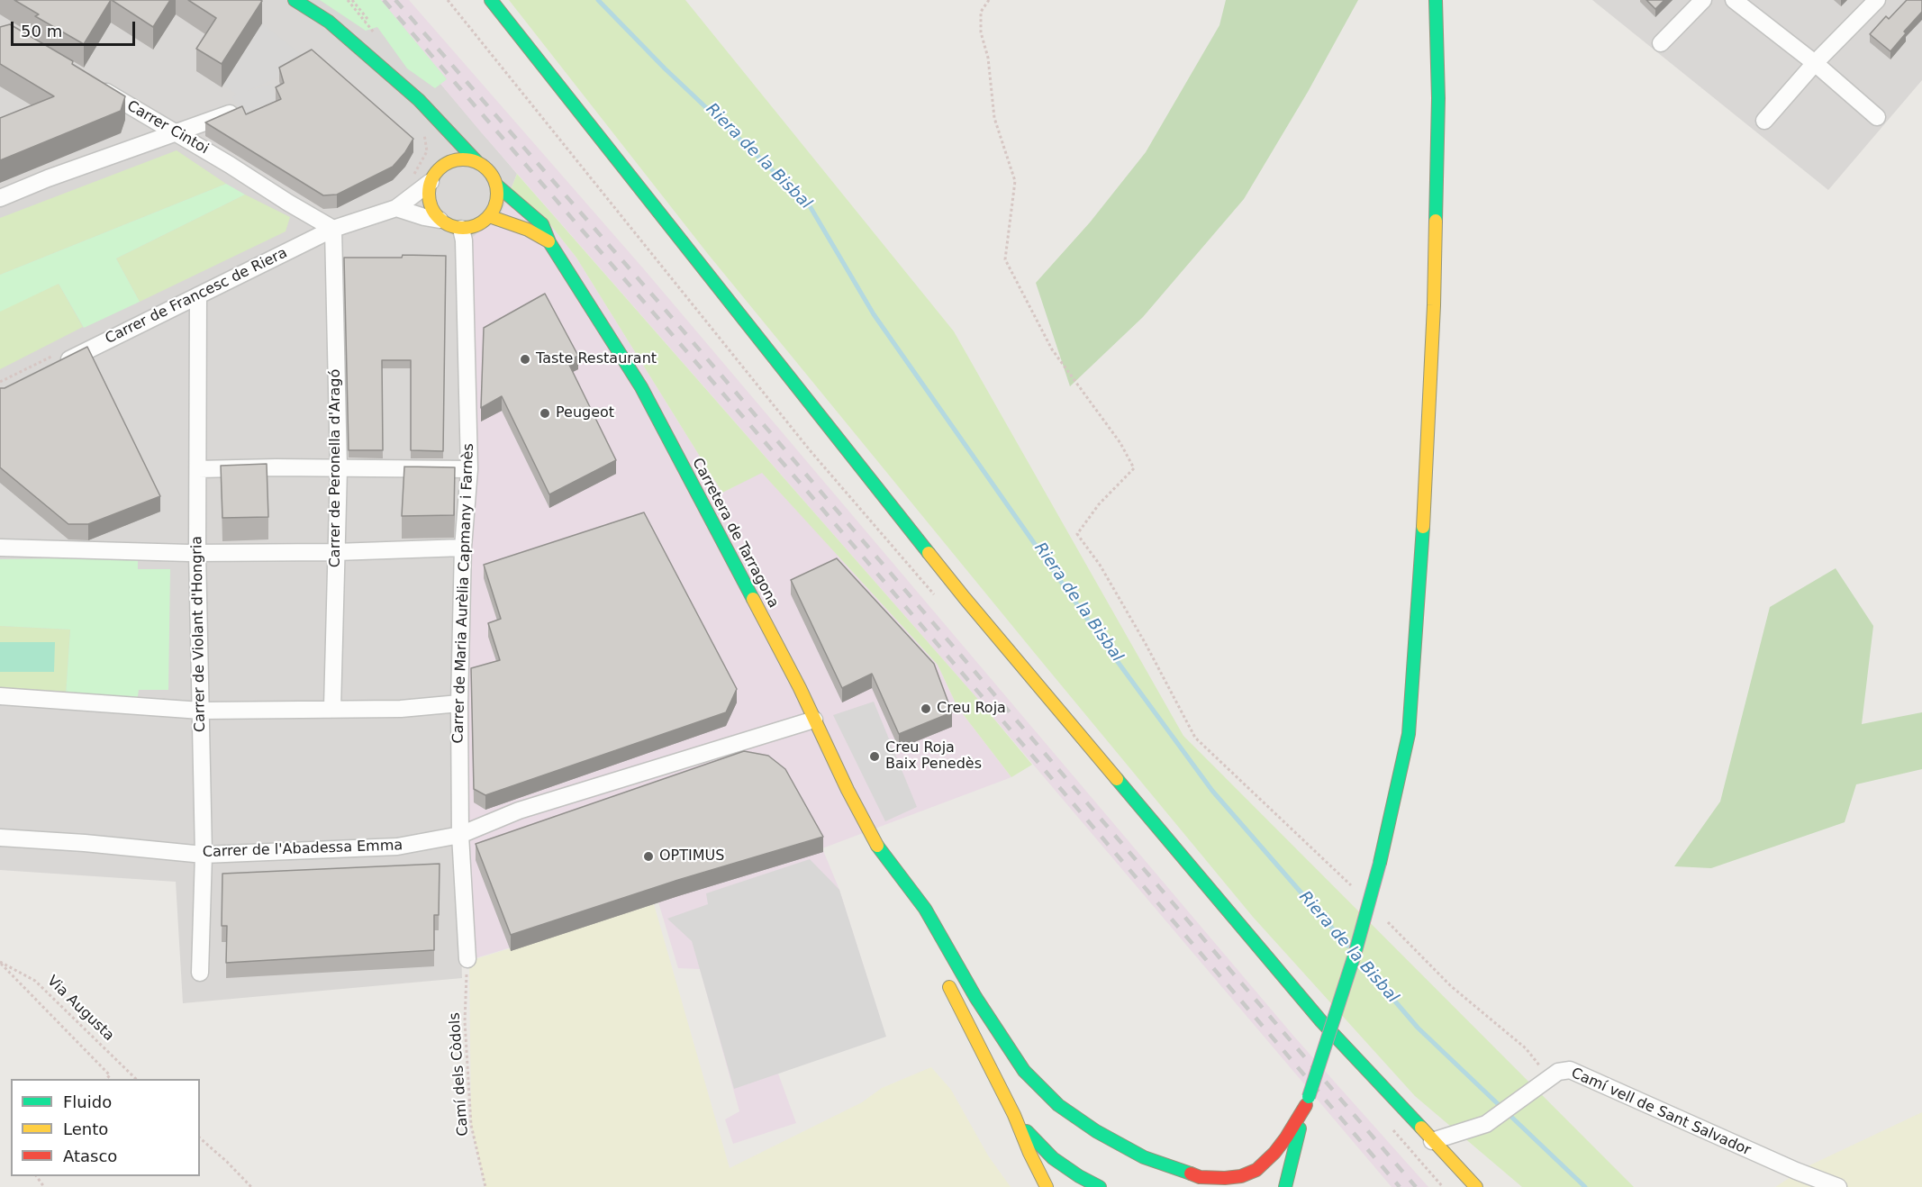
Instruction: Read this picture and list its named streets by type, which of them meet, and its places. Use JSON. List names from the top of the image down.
{
  "streets": {
    "main road": ["Carretera de Tarragona"],
    "street": [
      "Carrer Cintoi",
      "Carrer de Francesc de Riera",
      "Carrer de Peronella d'Aragó",
      "Carrer de Maria Aurèlia Capmany i Farnès",
      "Carrer de Violant d'Hongria",
      "Carrer de l'Abadessa Emma",
      "Camí vell de Sant Salvador"
    ],
    "path": ["Via Augusta", "Camí dels Còdols"]
  },
  "crossings": [
    ["Carrer Cintoi", "Carrer de Francesc de Riera"],
    ["Carrer Cintoi", "Carrer de Peronella d'Aragó"],
    ["Carrer de Francesc de Riera", "Carrer de Peronella d'Aragó"],
    ["Carrer de Francesc de Riera", "Carretera de Tarragona"],
    ["Carrer de Francesc de Riera", "Carrer de Maria Aurèlia Capmany i Farnès"],
    ["Carrer de Francesc de Riera", "Carrer de Violant d'Hongria"],
    ["Carretera de Tarragona", "Carrer de Maria Aurèlia Capmany i Farnès"],
    ["Carretera de Tarragona", "Carrer de l'Abadessa Emma"],
    ["Carrer de Maria Aurèlia Capmany i Farnès", "Carrer de l'Abadessa Emma"],
    ["Carrer de Maria Aurèlia Capmany i Farnès", "Camí dels Còdols"],
    ["Carrer de Violant d'Hongria", "Carrer de l'Abadessa Emma"]
  ],
  "water": ["Riera de la Bisbal"],
  "places": [
    "Taste Restaurant",
    "Peugeot",
    "Creu Roja",
    "Creu Roja Baix Penedès",
    "OPTIMUS"
  ],
  "legend": ["Fluido", "Lento", "Atasco"],
  "scale_bar": "50 m"
}
